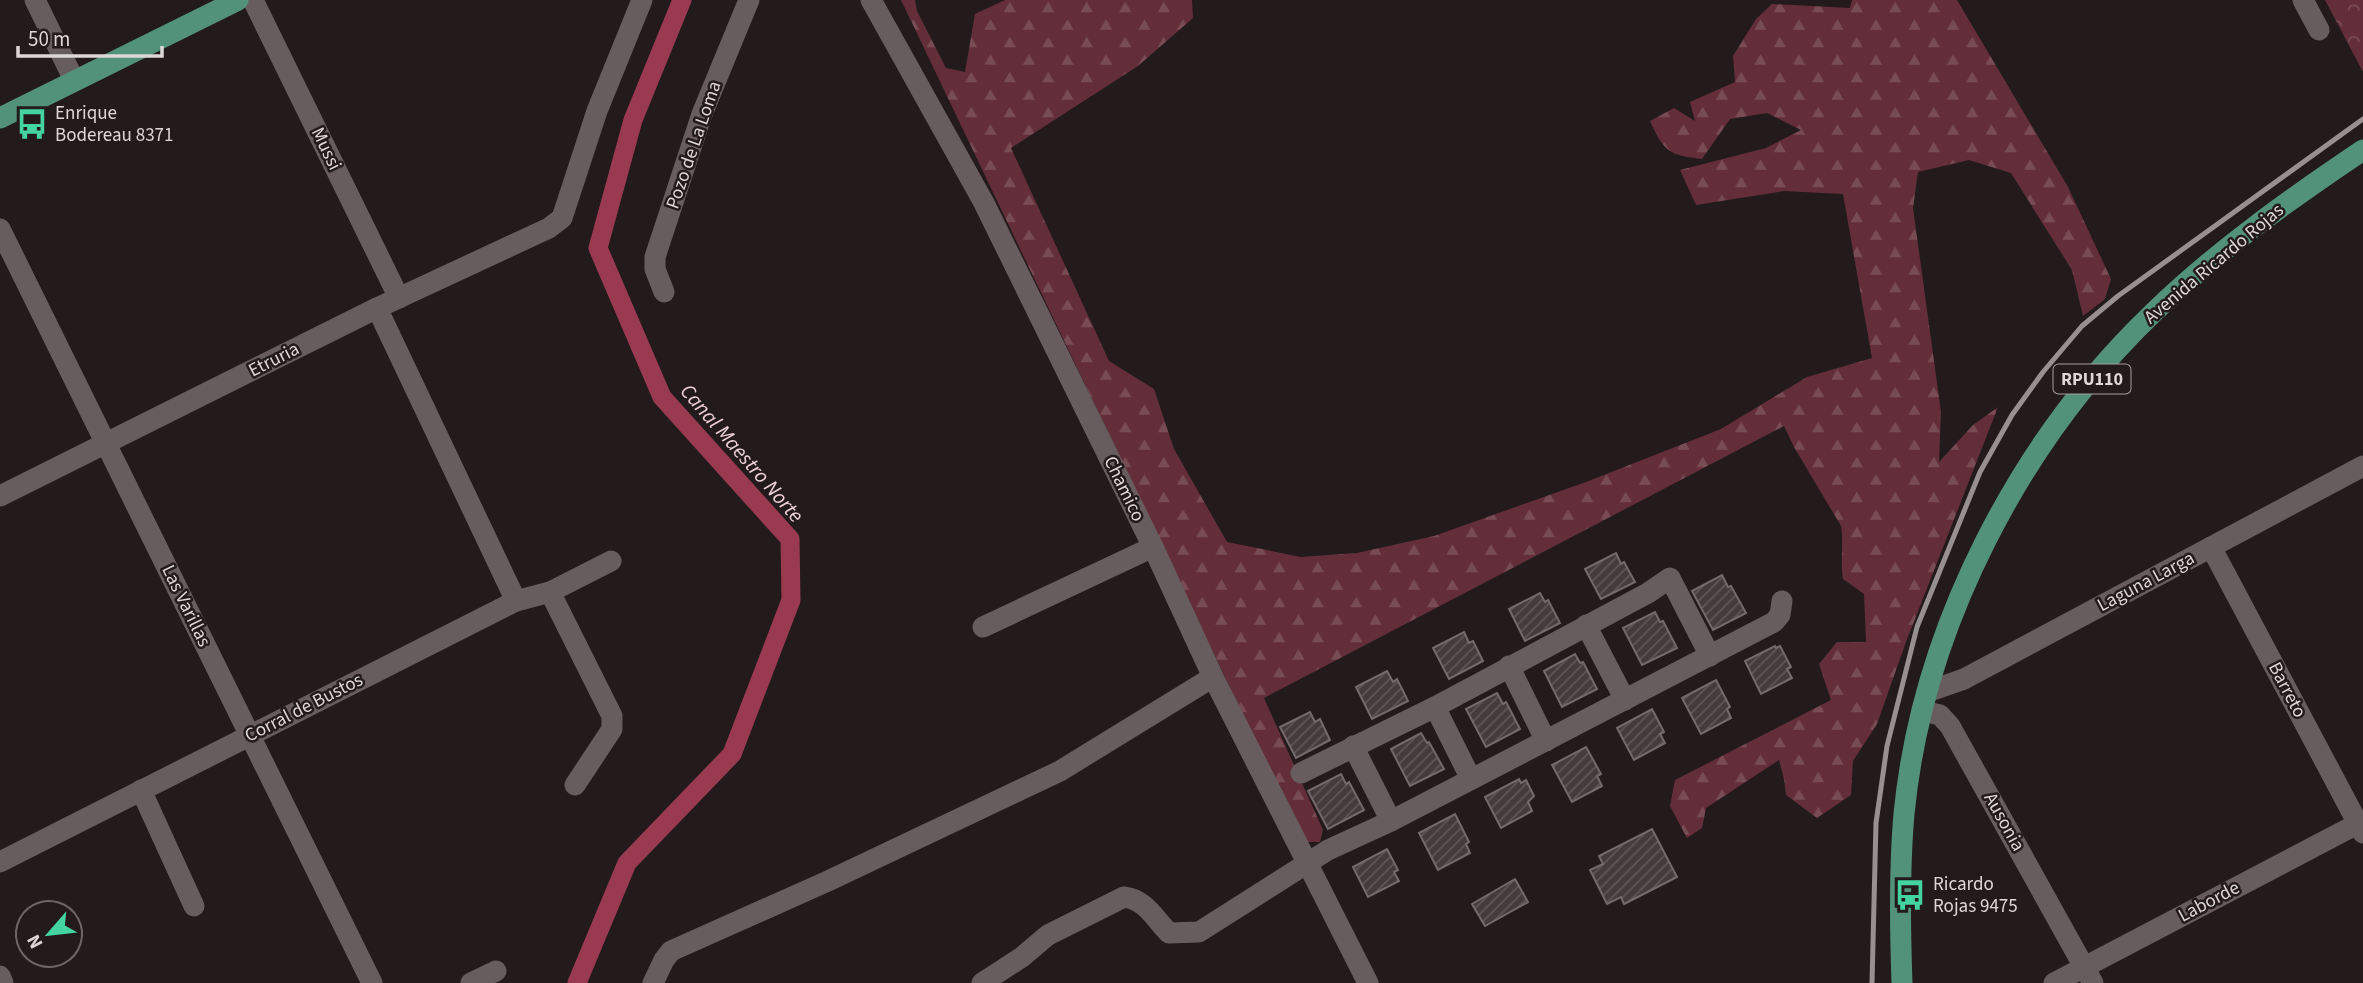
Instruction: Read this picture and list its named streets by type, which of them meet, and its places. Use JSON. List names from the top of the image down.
{
  "streets": {
    "main road": ["Avenida Ricardo Rojas", "RPU110"],
    "street": [
      "Pozo de La Loma",
      "Mussi",
      "Etruria",
      "Chamico",
      "Laguna Larga",
      "Las Varillas",
      "Barreto",
      "Corral de Bustos",
      "Ausonia",
      "Laborde"
    ]
  },
  "crossings": [
    ["Mussi", "Etruria"],
    ["Avenida Ricardo Rojas", "Laguna Larga"],
    ["Avenida Ricardo Rojas", "Ausonia"],
    ["Etruria", "Las Varillas"],
    ["Laguna Larga", "Barreto"],
    ["Laguna Larga", "Ausonia"],
    ["Las Varillas", "Corral de Bustos"],
    ["Barreto", "Laborde"],
    ["Ausonia", "Laborde"]
  ],
  "water": ["Canal Maestro Norte"],
  "places": {
    "bus stop": ["Enrique Bodereau 8371", "Ricardo Rojas 9475"]
  },
  "scale_bar": "50 m",
  "north": "bottom left"
}
